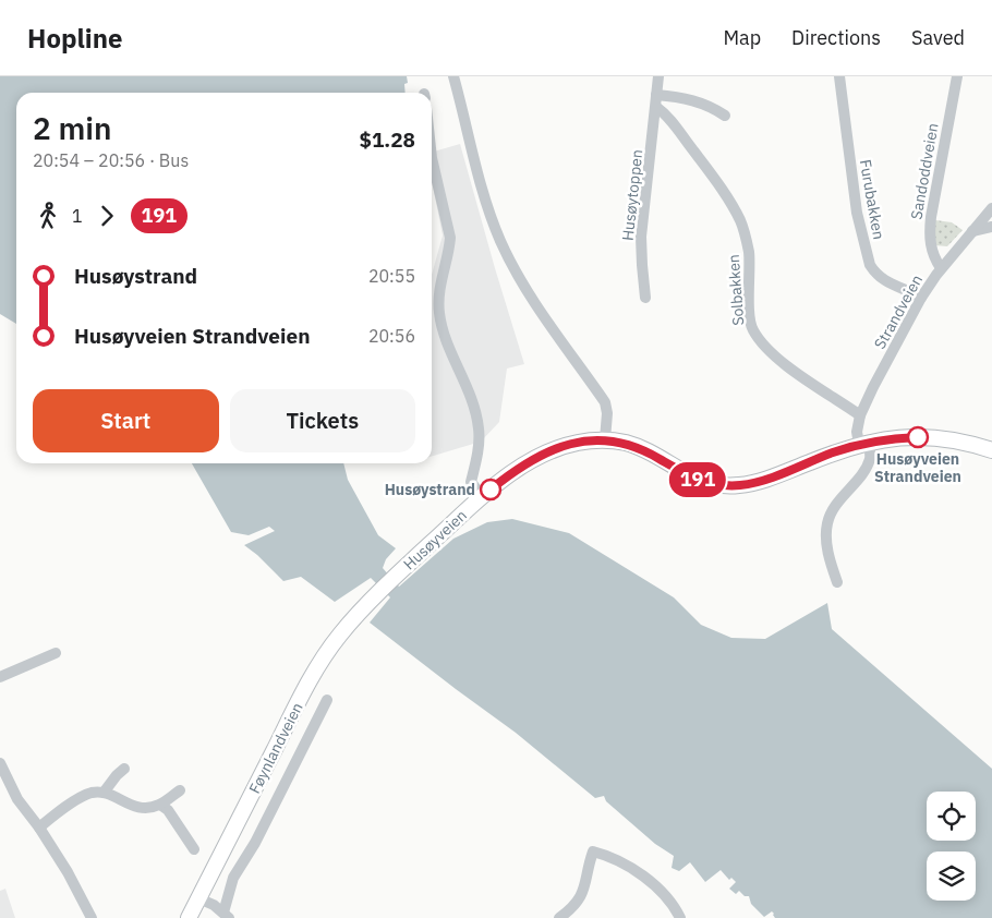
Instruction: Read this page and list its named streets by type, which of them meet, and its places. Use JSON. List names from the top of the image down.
{
  "streets": {
    "main road": ["Husøyveien", "Føynlandveien"],
    "street": [
      "Sandoddveien",
      "Husøytoppen",
      "Furubakken",
      "Solbakken",
      "Strandveien"
    ]
  },
  "crossings": [
    ["Sandoddveien", "Strandveien"],
    ["Husøytoppen", "Solbakken"],
    ["Furubakken", "Strandveien"],
    ["Solbakken", "Strandveien"],
    ["Strandveien", "Husøyveien"],
    ["Husøyveien", "Føynlandveien"]
  ],
  "places": ["Husøyveien Strandveien", "Husøystrand"],
  "lines": ["bus line 191"],
  "page": {
    "header": "Hopline",
    "nav": ["Map", "Directions", "Saved"],
    "on_map": "191",
    "heading": ["2 min", "20:54 – 20:56 · Bus", "$1.28"],
    "legs": ["1", "191"],
    "list": [
      {
        "name": "Husøystrand",
        "value": "20:55"
      },
      {
        "name": "Husøyveien Strandveien",
        "value": "20:56"
      }
    ],
    "buttons": ["Start", "Tickets"]
  }
}
